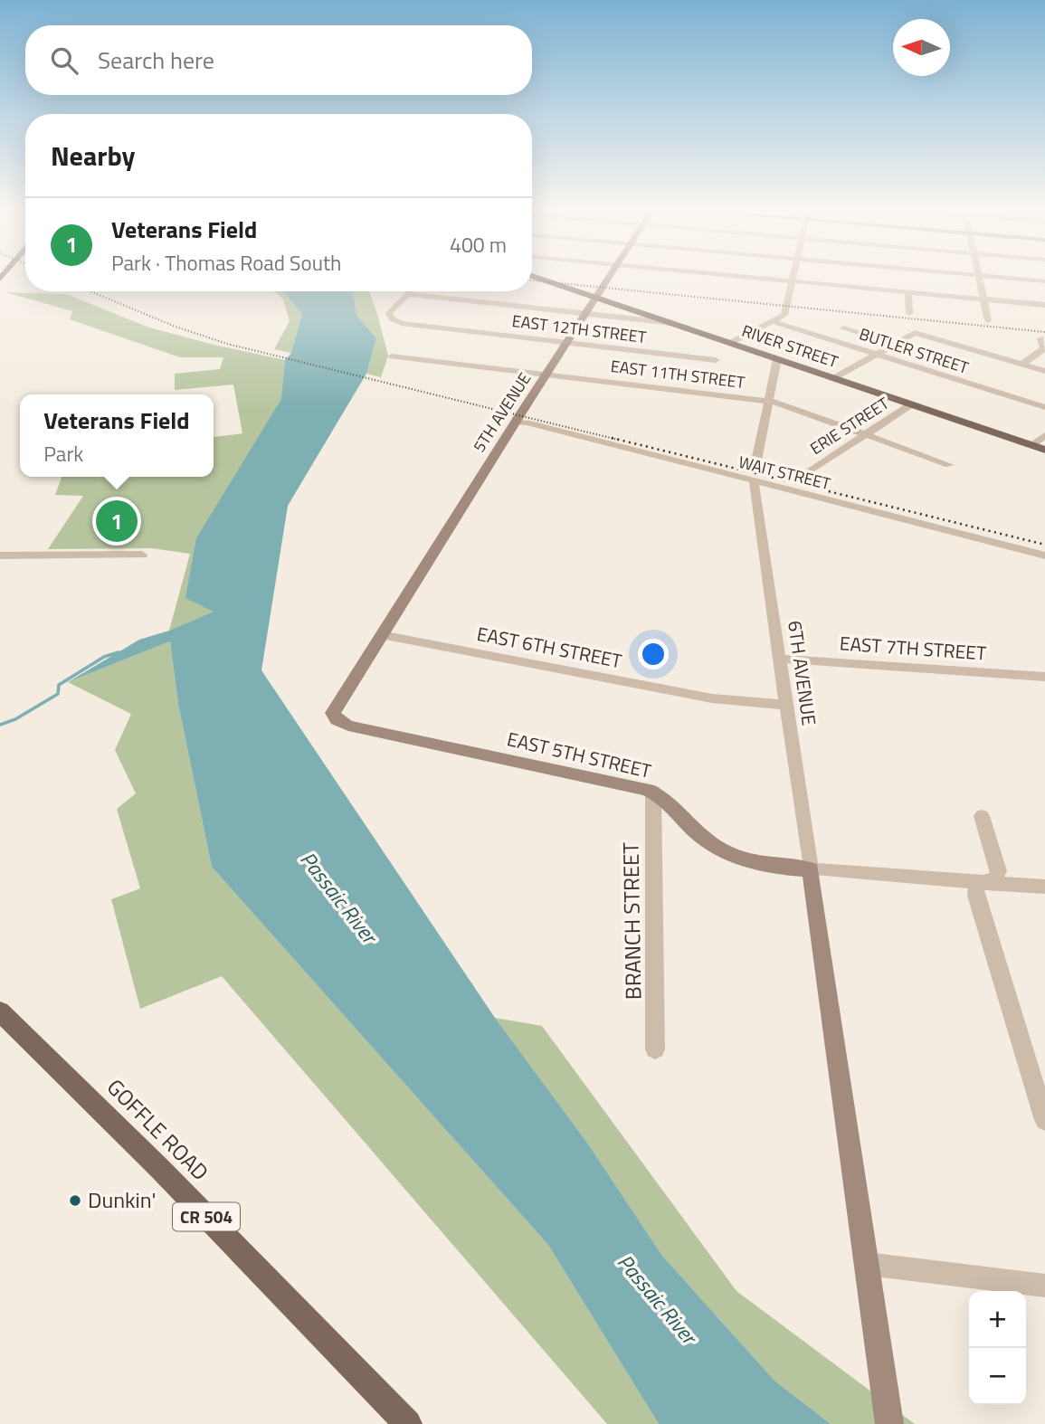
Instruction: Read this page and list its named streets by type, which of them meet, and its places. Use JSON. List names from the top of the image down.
{
  "streets": {
    "main road": [
      "RIVER STREET",
      "5TH AVENUE",
      "EAST 5TH STREET",
      "GOFFLE ROAD",
      "CR 504"
    ],
    "street": [
      "EAST 12TH STREET",
      "BUTLER STREET",
      "EAST 11TH STREET",
      "ERIE STREET",
      "WAIT STREET",
      "EAST 6TH STREET",
      "EAST 7TH STREET",
      "6TH AVENUE",
      "BRANCH STREET"
    ]
  },
  "crossings": [
    ["EAST 12TH STREET", "5TH AVENUE"],
    ["RIVER STREET", "5TH AVENUE"],
    ["RIVER STREET", "ERIE STREET"],
    ["EAST 11TH STREET", "5TH AVENUE"],
    ["EAST 11TH STREET", "ERIE STREET"],
    ["5TH AVENUE", "WAIT STREET"],
    ["5TH AVENUE", "EAST 6TH STREET"],
    ["5TH AVENUE", "EAST 5TH STREET"],
    ["WAIT STREET", "6TH AVENUE"],
    ["EAST 6TH STREET", "6TH AVENUE"],
    ["EAST 6TH STREET", "EAST 5TH STREET"],
    ["EAST 7TH STREET", "6TH AVENUE"],
    ["6TH AVENUE", "EAST 5TH STREET"],
    ["EAST 5TH STREET", "BRANCH STREET"]
  ],
  "water": ["Passaic River"],
  "places": ["Dunkin'"],
  "north": "left",
  "page": {
    "search": "Search here",
    "heading": "Nearby",
    "list": [
      {
        "mark": "1",
        "name": "Veterans Field",
        "note": "Park · Thomas Road South",
        "value": "400 m"
      }
    ],
    "popup": ["Veterans Field", "Park"],
    "pins": "1",
    "map_buttons": ["+", "−"]
  }
}
